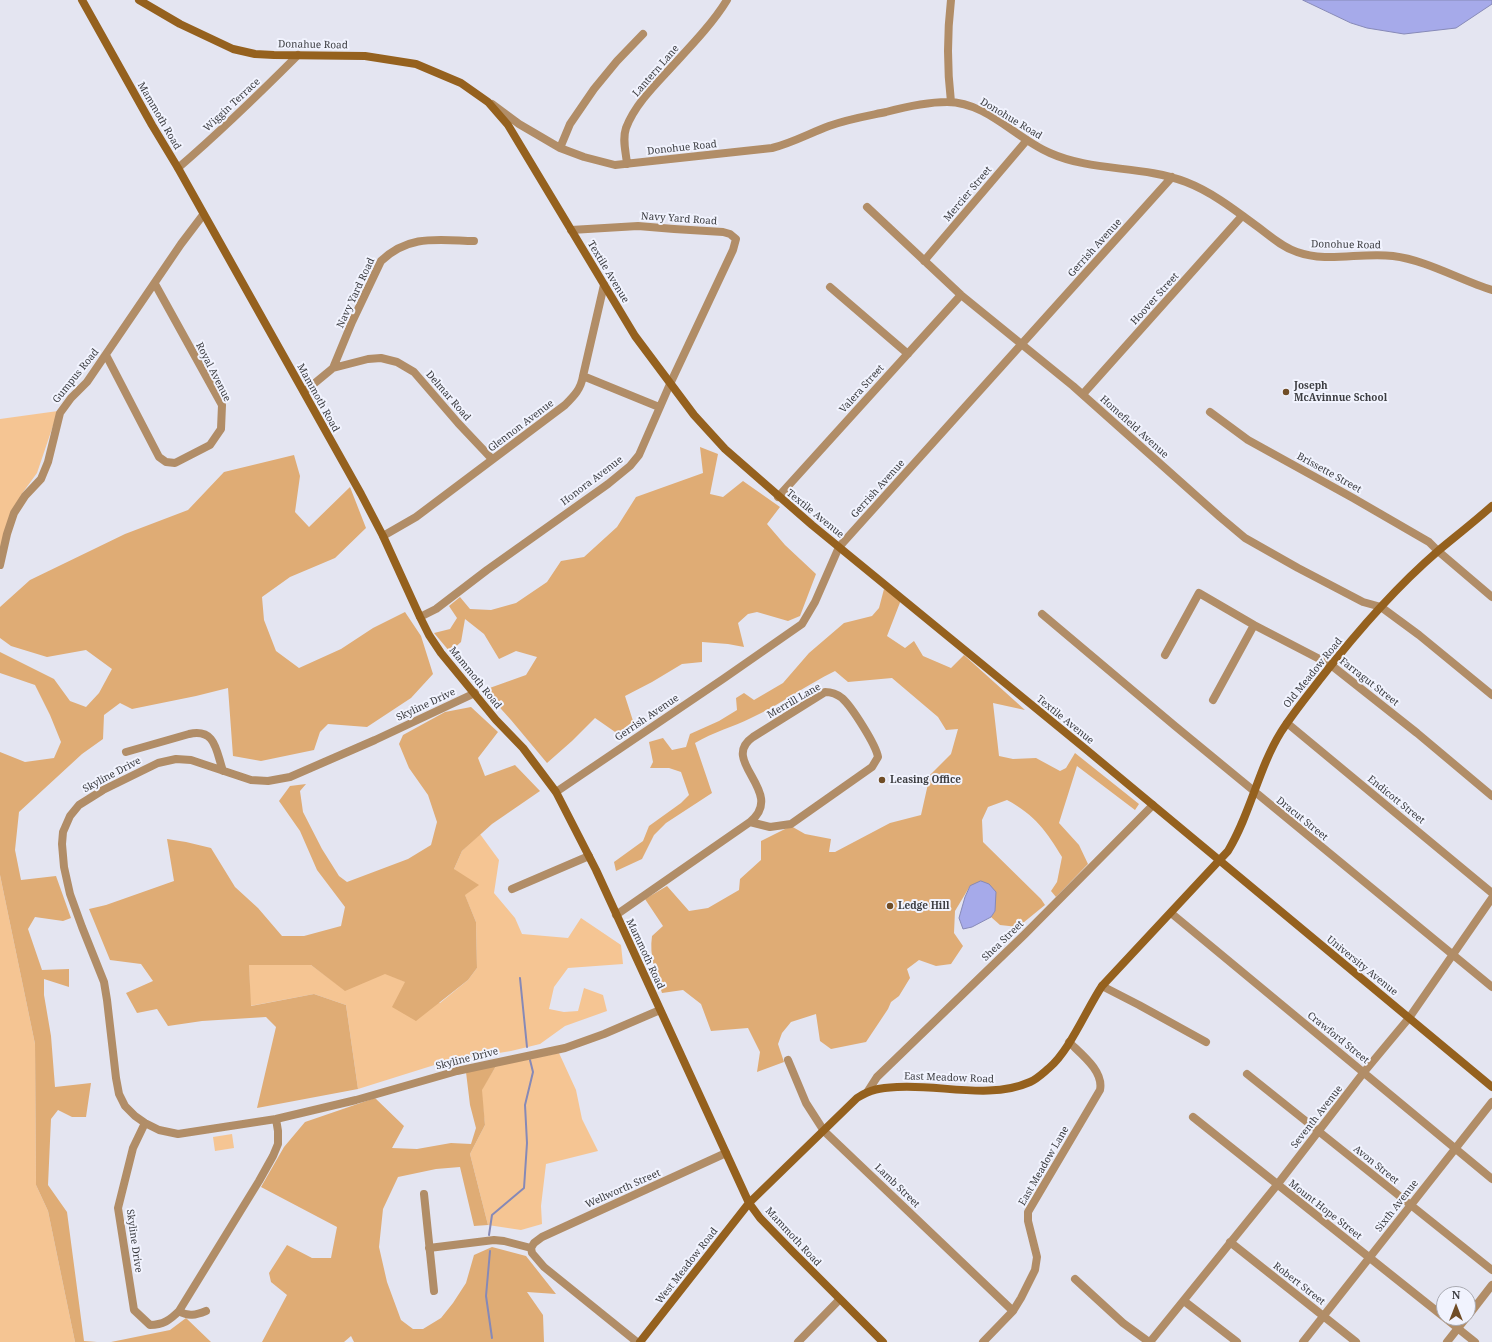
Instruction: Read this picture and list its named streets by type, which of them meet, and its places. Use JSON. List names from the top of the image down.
{
  "streets": {
    "main road": [
      "Donahue Road",
      "Mammoth Road",
      "Textile Avenue",
      "Old Meadow Road",
      "University Avenue",
      "East Meadow Road",
      "West Meadow Road"
    ],
    "street": [
      "Lantern Lane",
      "Wiggin Terrace",
      "Donohue Road",
      "Mercier Street",
      "Navy Yard Road",
      "Gerrish Avenue",
      "Hoover Street",
      "Royal Avenue",
      "Gumpus Road",
      "Valera Street",
      "Delmar Road",
      "Glennon Avenue",
      "Homefield Avenue",
      "Brissette Street",
      "Honora Avenue",
      "Farragut Street",
      "Merrill Lane",
      "Skyline Drive",
      "Endicott Street",
      "Dracut Street",
      "Shea Street",
      "Crawford Street",
      "Seventh Avenue",
      "Avon Street",
      "East Meadow Lane",
      "Lamb Street",
      "Wellworth Street",
      "Sixth Avenue",
      "Mount Hope Street",
      "Robert Street"
    ]
  },
  "crossings": [
    ["Donahue Road", "Wiggin Terrace"],
    ["Donahue Road", "Donohue Road"],
    ["Donahue Road", "Textile Avenue"],
    ["Lantern Lane", "Donohue Road"],
    ["Wiggin Terrace", "Mammoth Road"],
    ["Mammoth Road", "Navy Yard Road"],
    ["Mammoth Road", "Gerrish Avenue"],
    ["Mammoth Road", "Gumpus Road"],
    ["Mammoth Road", "Glennon Avenue"],
    ["Mammoth Road", "Honora Avenue"],
    ["Mammoth Road", "Merrill Lane"],
    ["Mammoth Road", "Skyline Drive"],
    ["Mammoth Road", "East Meadow Road"],
    ["Mammoth Road", "Wellworth Street"],
    ["Mammoth Road", "West Meadow Road"],
    ["Donohue Road", "Mercier Street"],
    ["Donohue Road", "Gerrish Avenue"],
    ["Donohue Road", "Textile Avenue"],
    ["Donohue Road", "Hoover Street"],
    ["Mercier Street", "Homefield Avenue"],
    ["Navy Yard Road", "Textile Avenue"],
    ["Navy Yard Road", "Delmar Road"],
    ["Navy Yard Road", "Honora Avenue"],
    ["Gerrish Avenue", "Textile Avenue"],
    ["Gerrish Avenue", "Homefield Avenue"],
    ["Textile Avenue", "Valera Street"],
    ["Textile Avenue", "Glennon Avenue"],
    ["Textile Avenue", "Honora Avenue"],
    ["Textile Avenue", "Old Meadow Road"],
    ["Textile Avenue", "Shea Street"],
    ["Textile Avenue", "University Avenue"],
    ["Hoover Street", "Homefield Avenue"],
    ["Royal Avenue", "Gumpus Road"],
    ["Valera Street", "Homefield Avenue"],
    ["Delmar Road", "Glennon Avenue"],
    ["Homefield Avenue", "Old Meadow Road"],
    ["Brissette Street", "Old Meadow Road"],
    ["Old Meadow Road", "Farragut Street"],
    ["Old Meadow Road", "Endicott Street"],
    ["Old Meadow Road", "Dracut Street"],
    ["Old Meadow Road", "University Avenue"],
    ["Old Meadow Road", "East Meadow Road"],
    ["Dracut Street", "Seventh Avenue"],
    ["Shea Street", "East Meadow Road"],
    ["University Avenue", "Seventh Avenue"],
    ["Crawford Street", "East Meadow Road"],
    ["Crawford Street", "Seventh Avenue"],
    ["Crawford Street", "Sixth Avenue"],
    ["East Meadow Road", "East Meadow Lane"],
    ["East Meadow Road", "Lamb Street"],
    ["East Meadow Road", "West Meadow Road"],
    ["Seventh Avenue", "Avon Street"],
    ["Seventh Avenue", "Mount Hope Street"],
    ["Seventh Avenue", "Robert Street"],
    ["Avon Street", "Sixth Avenue"],
    ["East Meadow Lane", "Lamb Street"],
    ["Sixth Avenue", "Mount Hope Street"],
    ["Sixth Avenue", "Robert Street"]
  ],
  "places": ["Joseph McAvinnue School", "Leasing Office", "Ledge Hill"],
  "north": "top"
}
